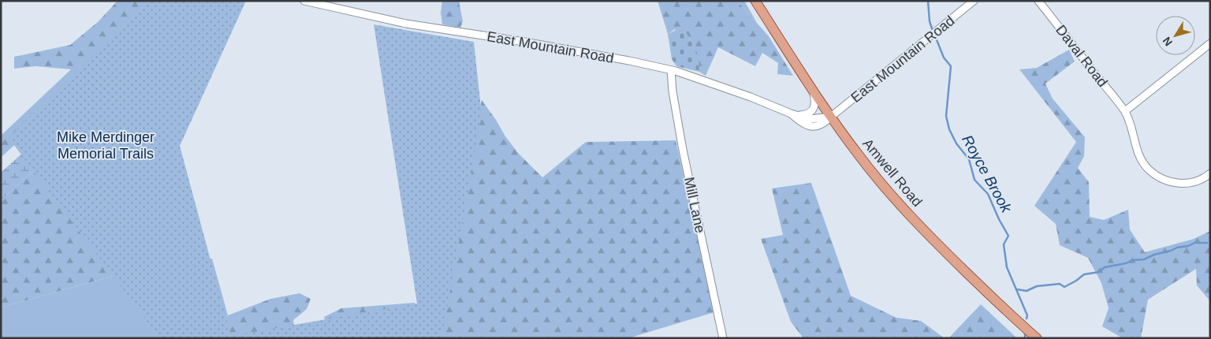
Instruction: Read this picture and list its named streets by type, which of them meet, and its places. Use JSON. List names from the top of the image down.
{
  "streets": {
    "main road": ["Amwell Road"],
    "street": ["East Mountain Road", "Daval Road", "Mill Lane"]
  },
  "crossings": [
    ["East Mountain Road", "Amwell Road"],
    ["East Mountain Road", "Mill Lane"]
  ],
  "water": ["Royce Brook"],
  "parks": ["Mike Merdinger Memorial Trails"],
  "north": "bottom left"
}
